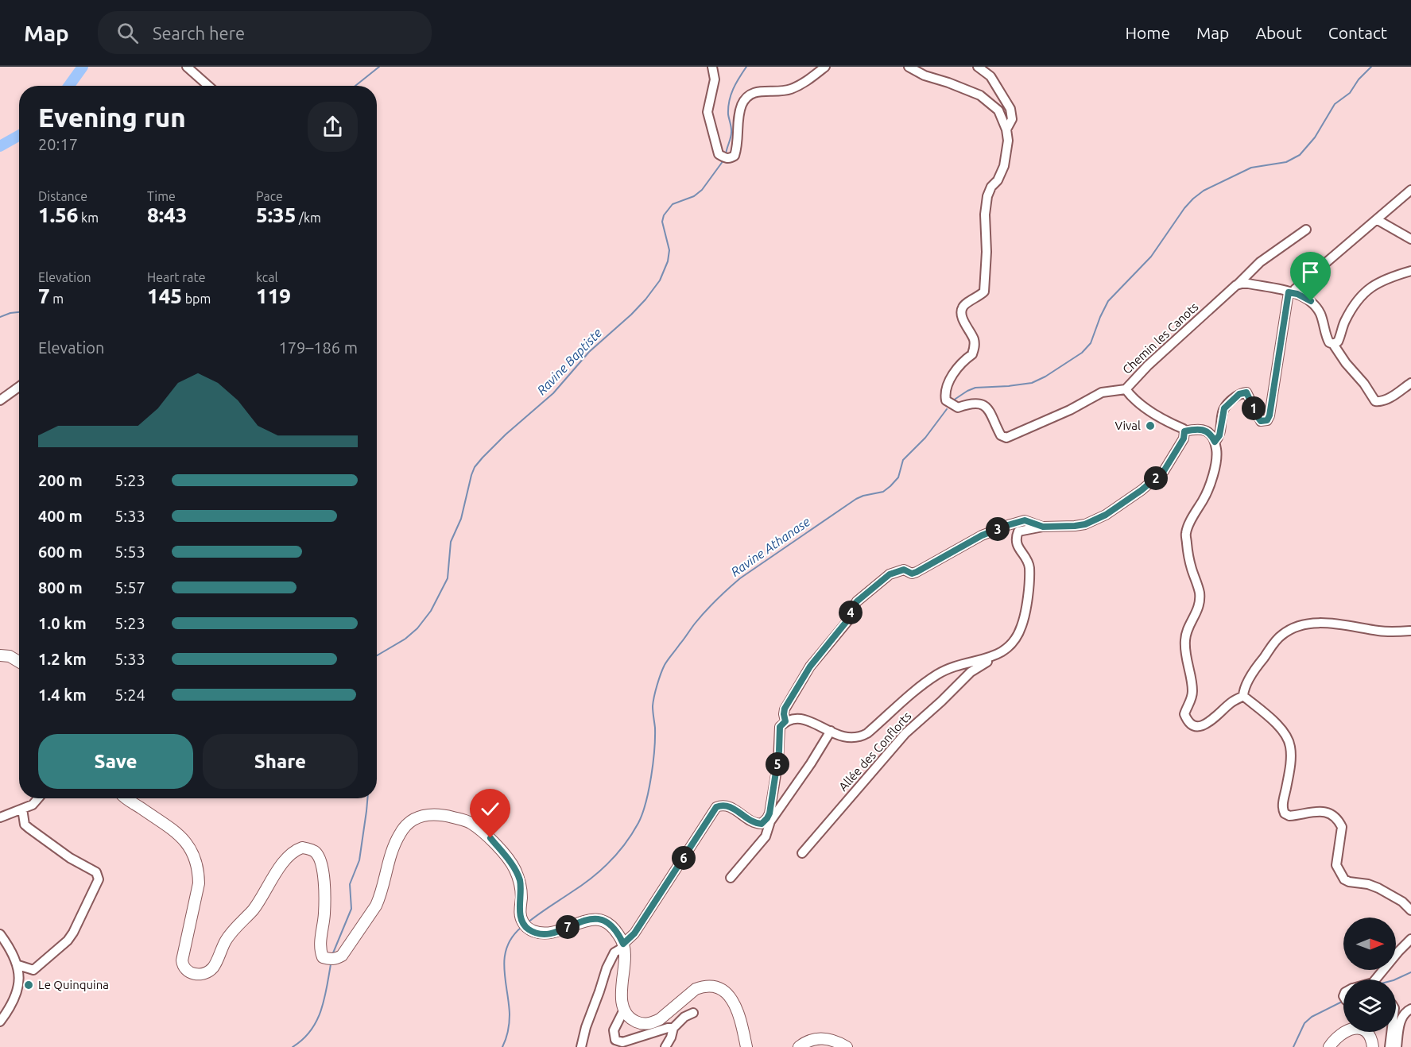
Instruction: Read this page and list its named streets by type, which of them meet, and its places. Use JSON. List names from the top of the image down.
{
  "streets": {
    "street": ["Chemin les Canots", "Allée des Conflorts"]
  },
  "water": ["Ravine Baptiste", "Ravine Athanase"],
  "places": ["Vival", "Le Quinquina"],
  "north": "right",
  "page": {
    "header": "Map",
    "search": "Search here",
    "nav": [
      "Home",
      "Map",
      "About",
      "Contact"
    ],
    "heading": ["Evening run", "20:17"],
    "stats": [
      ["Distance", "1.56 km"],
      ["Time", "8:43"],
      ["Pace", "5:35 /km"],
      ["Elevation", "7 m"],
      ["Heart rate", "145 bpm"],
      ["kcal", "119"]
    ],
    "chart": ["Elevation", "179–186 m"],
    "pins": [
      "1",
      "2",
      "3",
      "4",
      "5",
      "6",
      "7"
    ],
    "list": [
      {
        "name": "200 m",
        "note": "5:23"
      },
      {
        "name": "400 m",
        "note": "5:33"
      },
      {
        "name": "600 m",
        "note": "5:53"
      },
      {
        "name": "800 m",
        "note": "5:57"
      },
      {
        "name": "1.0 km",
        "note": "5:23"
      },
      {
        "name": "1.2 km",
        "note": "5:33"
      },
      {
        "name": "1.4 km",
        "note": "5:24"
      }
    ],
    "buttons": ["Save", "Share"]
  }
}
